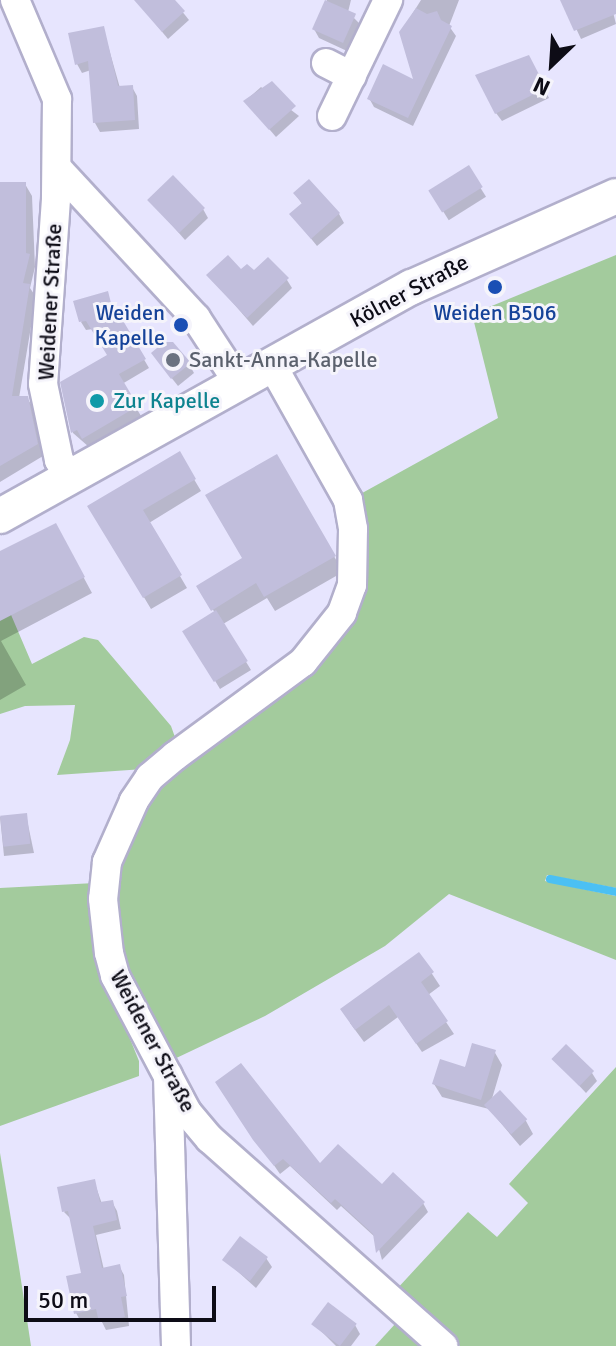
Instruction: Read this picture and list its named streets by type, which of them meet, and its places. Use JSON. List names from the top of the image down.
{
  "streets": {
    "main road": ["Kölner Straße"],
    "street": ["Weidener Straße"]
  },
  "crossings": [
    ["Kölner Straße", "Weidener Straße"]
  ],
  "places": [
    "Weiden B506",
    "Weiden Kapelle",
    "Sankt-Anna-Kapelle",
    "Zur Kapelle"
  ],
  "scale_bar": "50 m",
  "north": "bottom left"
}
